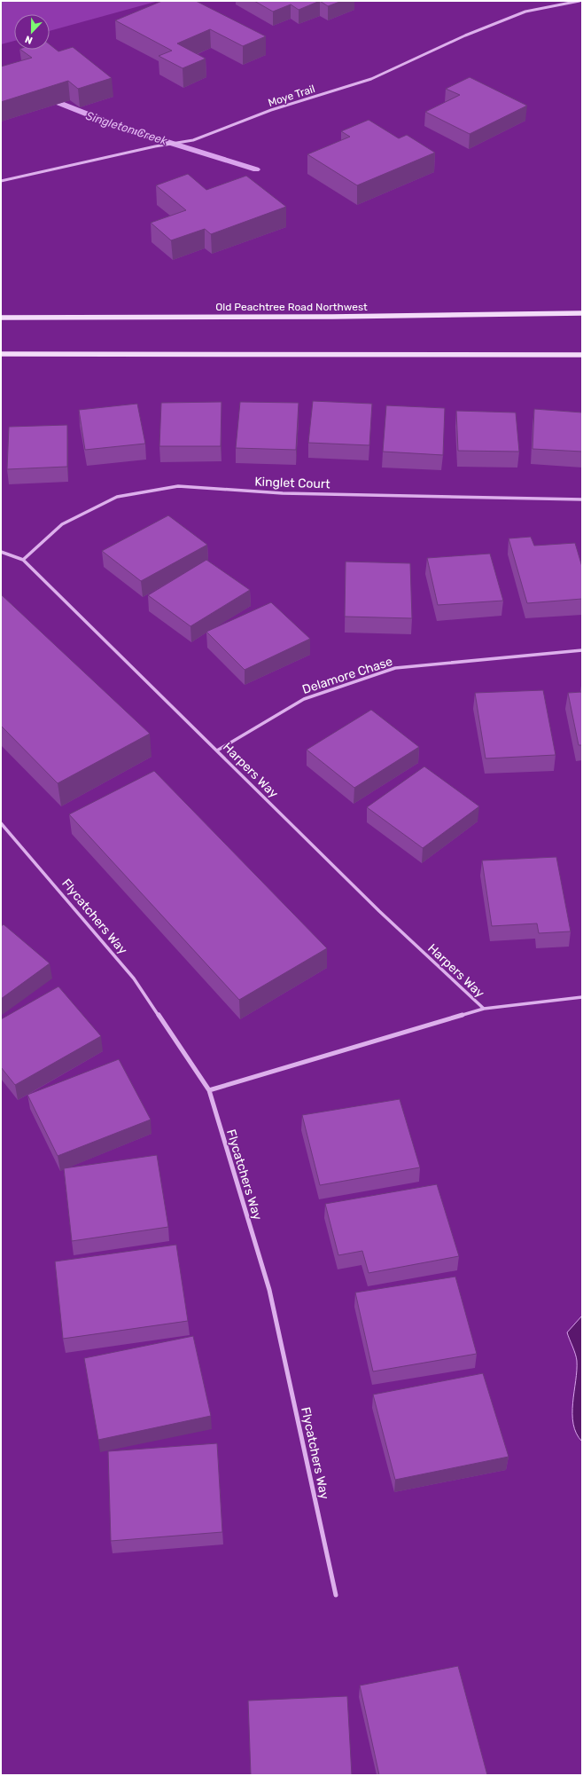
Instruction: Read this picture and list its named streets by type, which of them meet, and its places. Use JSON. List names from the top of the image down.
{
  "streets": {
    "main road": ["Old Peachtree Road Northwest"],
    "street": [
      "Moye Trail",
      "Kinglet Court",
      "Delamore Chase",
      "Harpers Way",
      "Flycatchers Way"
    ]
  },
  "crossings": [
    ["Kinglet Court", "Harpers Way"],
    ["Delamore Chase", "Harpers Way"]
  ],
  "water": ["Singleton Creek"],
  "north": "bottom"
}
